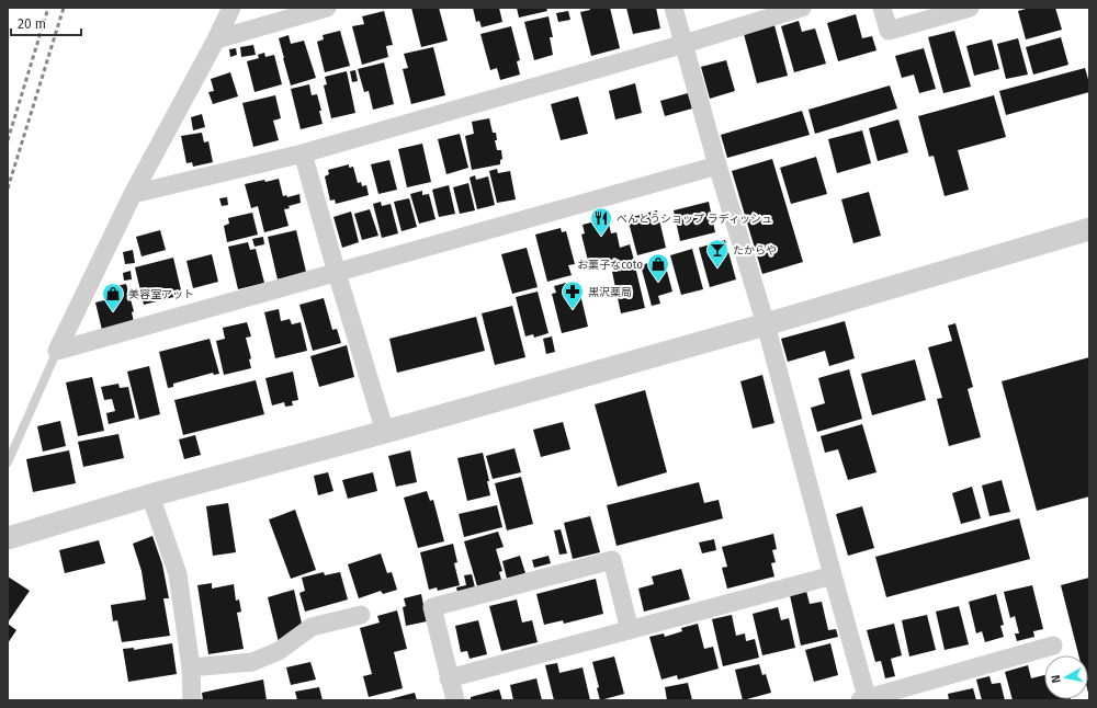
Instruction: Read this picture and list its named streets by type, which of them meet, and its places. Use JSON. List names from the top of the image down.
{
  "places": {
    "restaurant": ["べんとうショップ ラディッシュ"],
    "bar": ["たからや"],
    "shop": ["お菓子なcoto", "美容室アット"],
    "pharmacy": ["黒沢薬局"]
  },
  "scale_bar": "20 m",
  "north": "left"
}
